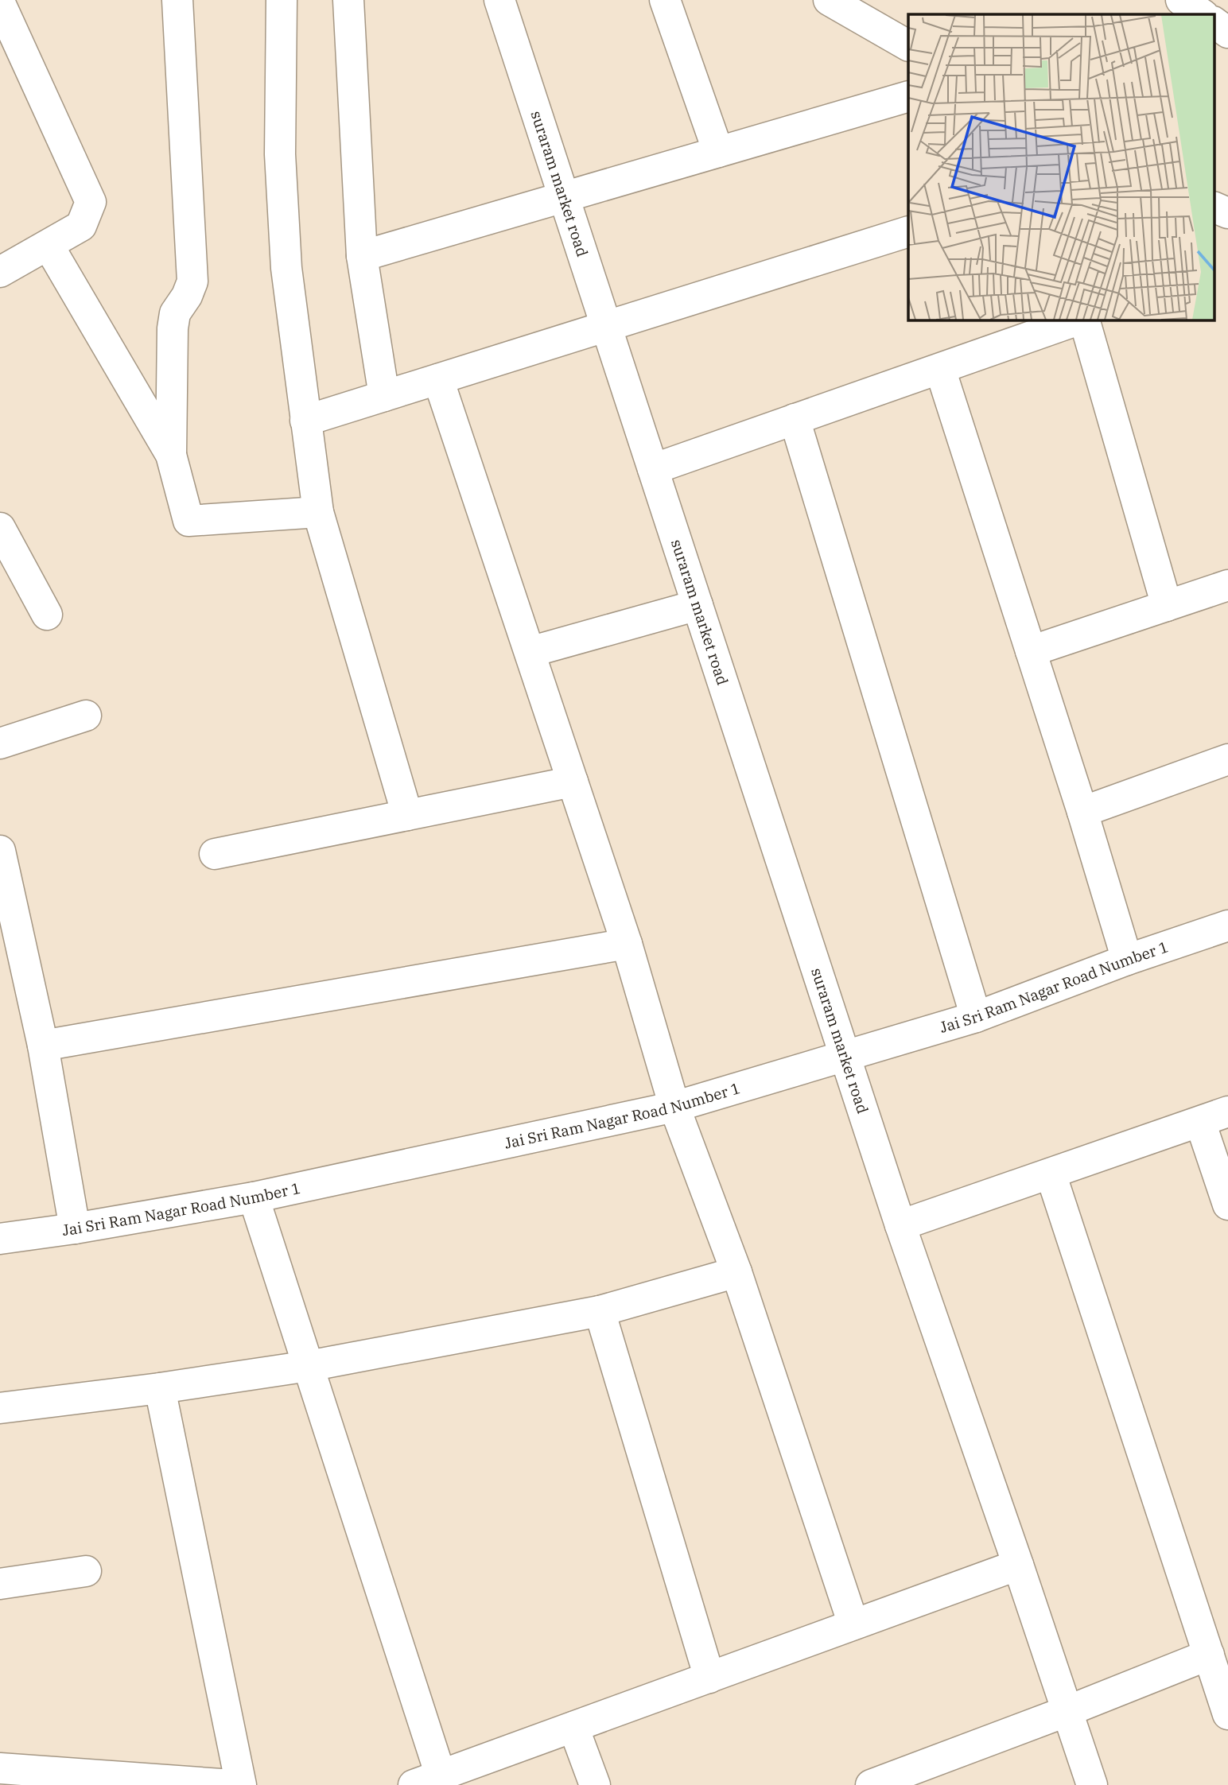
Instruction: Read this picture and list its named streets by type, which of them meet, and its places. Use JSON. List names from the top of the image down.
{
  "streets": {
    "street": ["suraram market road", "Jai Sri Ram Nagar Road Number 1"]
  },
  "crossings": [
    ["suraram market road", "Jai Sri Ram Nagar Road Number 1"]
  ]
}
